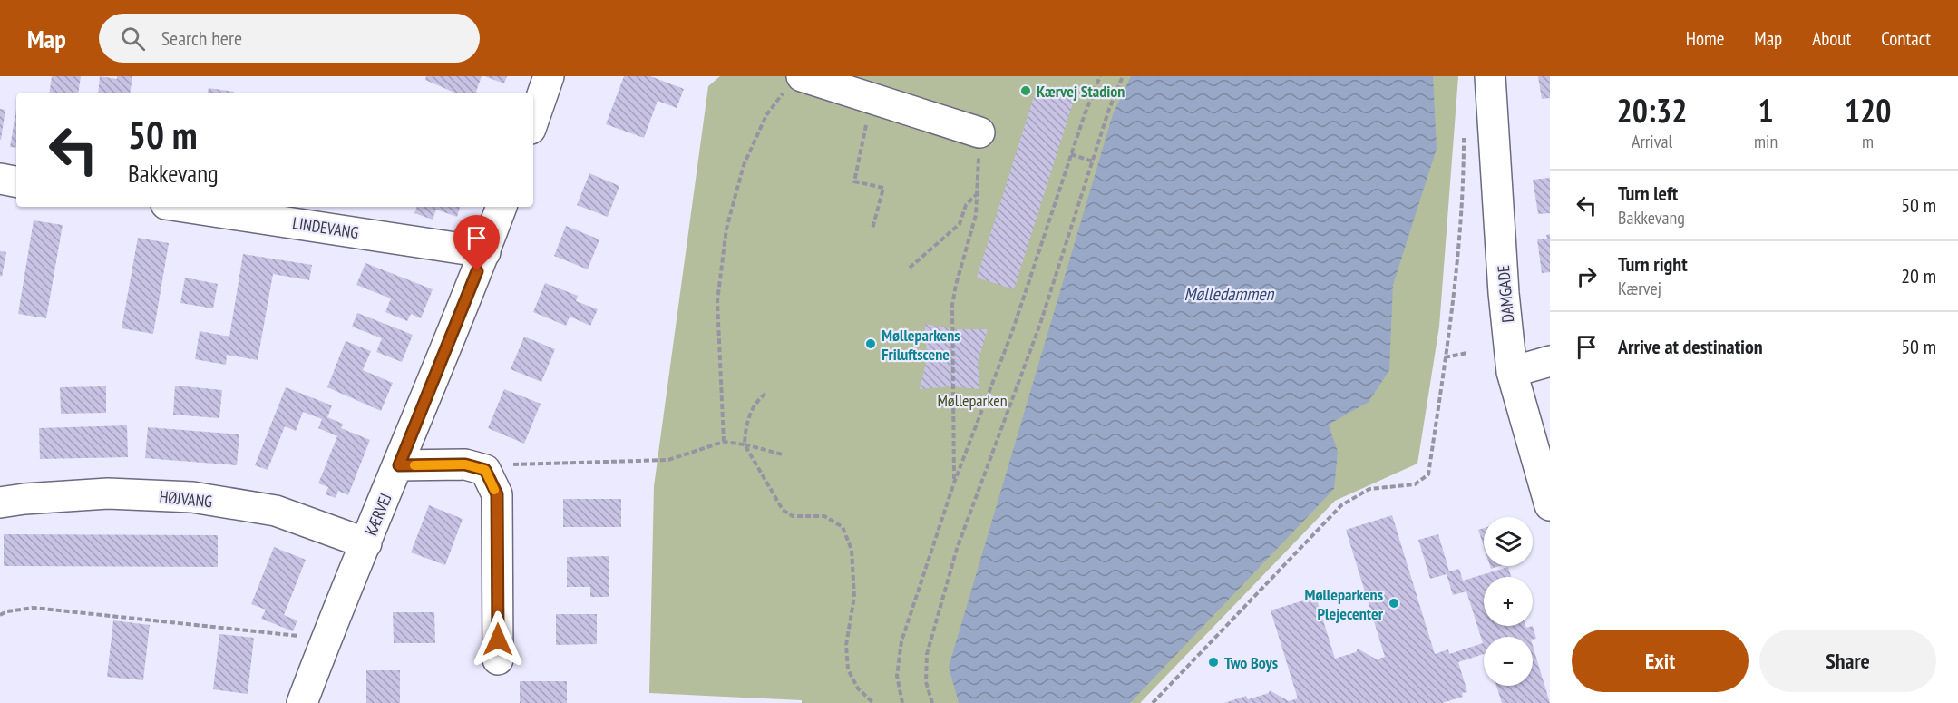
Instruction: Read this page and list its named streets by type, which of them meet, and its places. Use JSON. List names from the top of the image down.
{
  "streets": {
    "street": [
      "LINDEVANG",
      "DAMGADE",
      "HØJVANG",
      "KÆRVEJ"
    ]
  },
  "crossings": [
    ["LINDEVANG", "KÆRVEJ"],
    ["HØJVANG", "KÆRVEJ"]
  ],
  "water": ["Mølledammen"],
  "parks": ["Mølleparken"],
  "places": [
    "Kærvej Stadion",
    "Mølleparkens Friluftscene",
    "Mølleparkens Plejecenter",
    "Two Boys"
  ],
  "page": {
    "header": "Map",
    "search": "Search here",
    "nav": [
      "Home",
      "Map",
      "About",
      "Contact"
    ],
    "eta": [
      "20:32",
      "Arrival",
      "1",
      "min",
      "120",
      "m"
    ],
    "turn": ["50 m", "Bakkevang"],
    "list": [
      {
        "name": "Turn left",
        "note": "Bakkevang",
        "value": "50 m"
      },
      {
        "name": "Turn right",
        "note": "Kærvej",
        "value": "20 m"
      },
      {
        "name": "Arrive at destination",
        "value": "50 m"
      }
    ],
    "map_buttons": ["+", "−"],
    "buttons": ["Exit", "Share"]
  }
}
